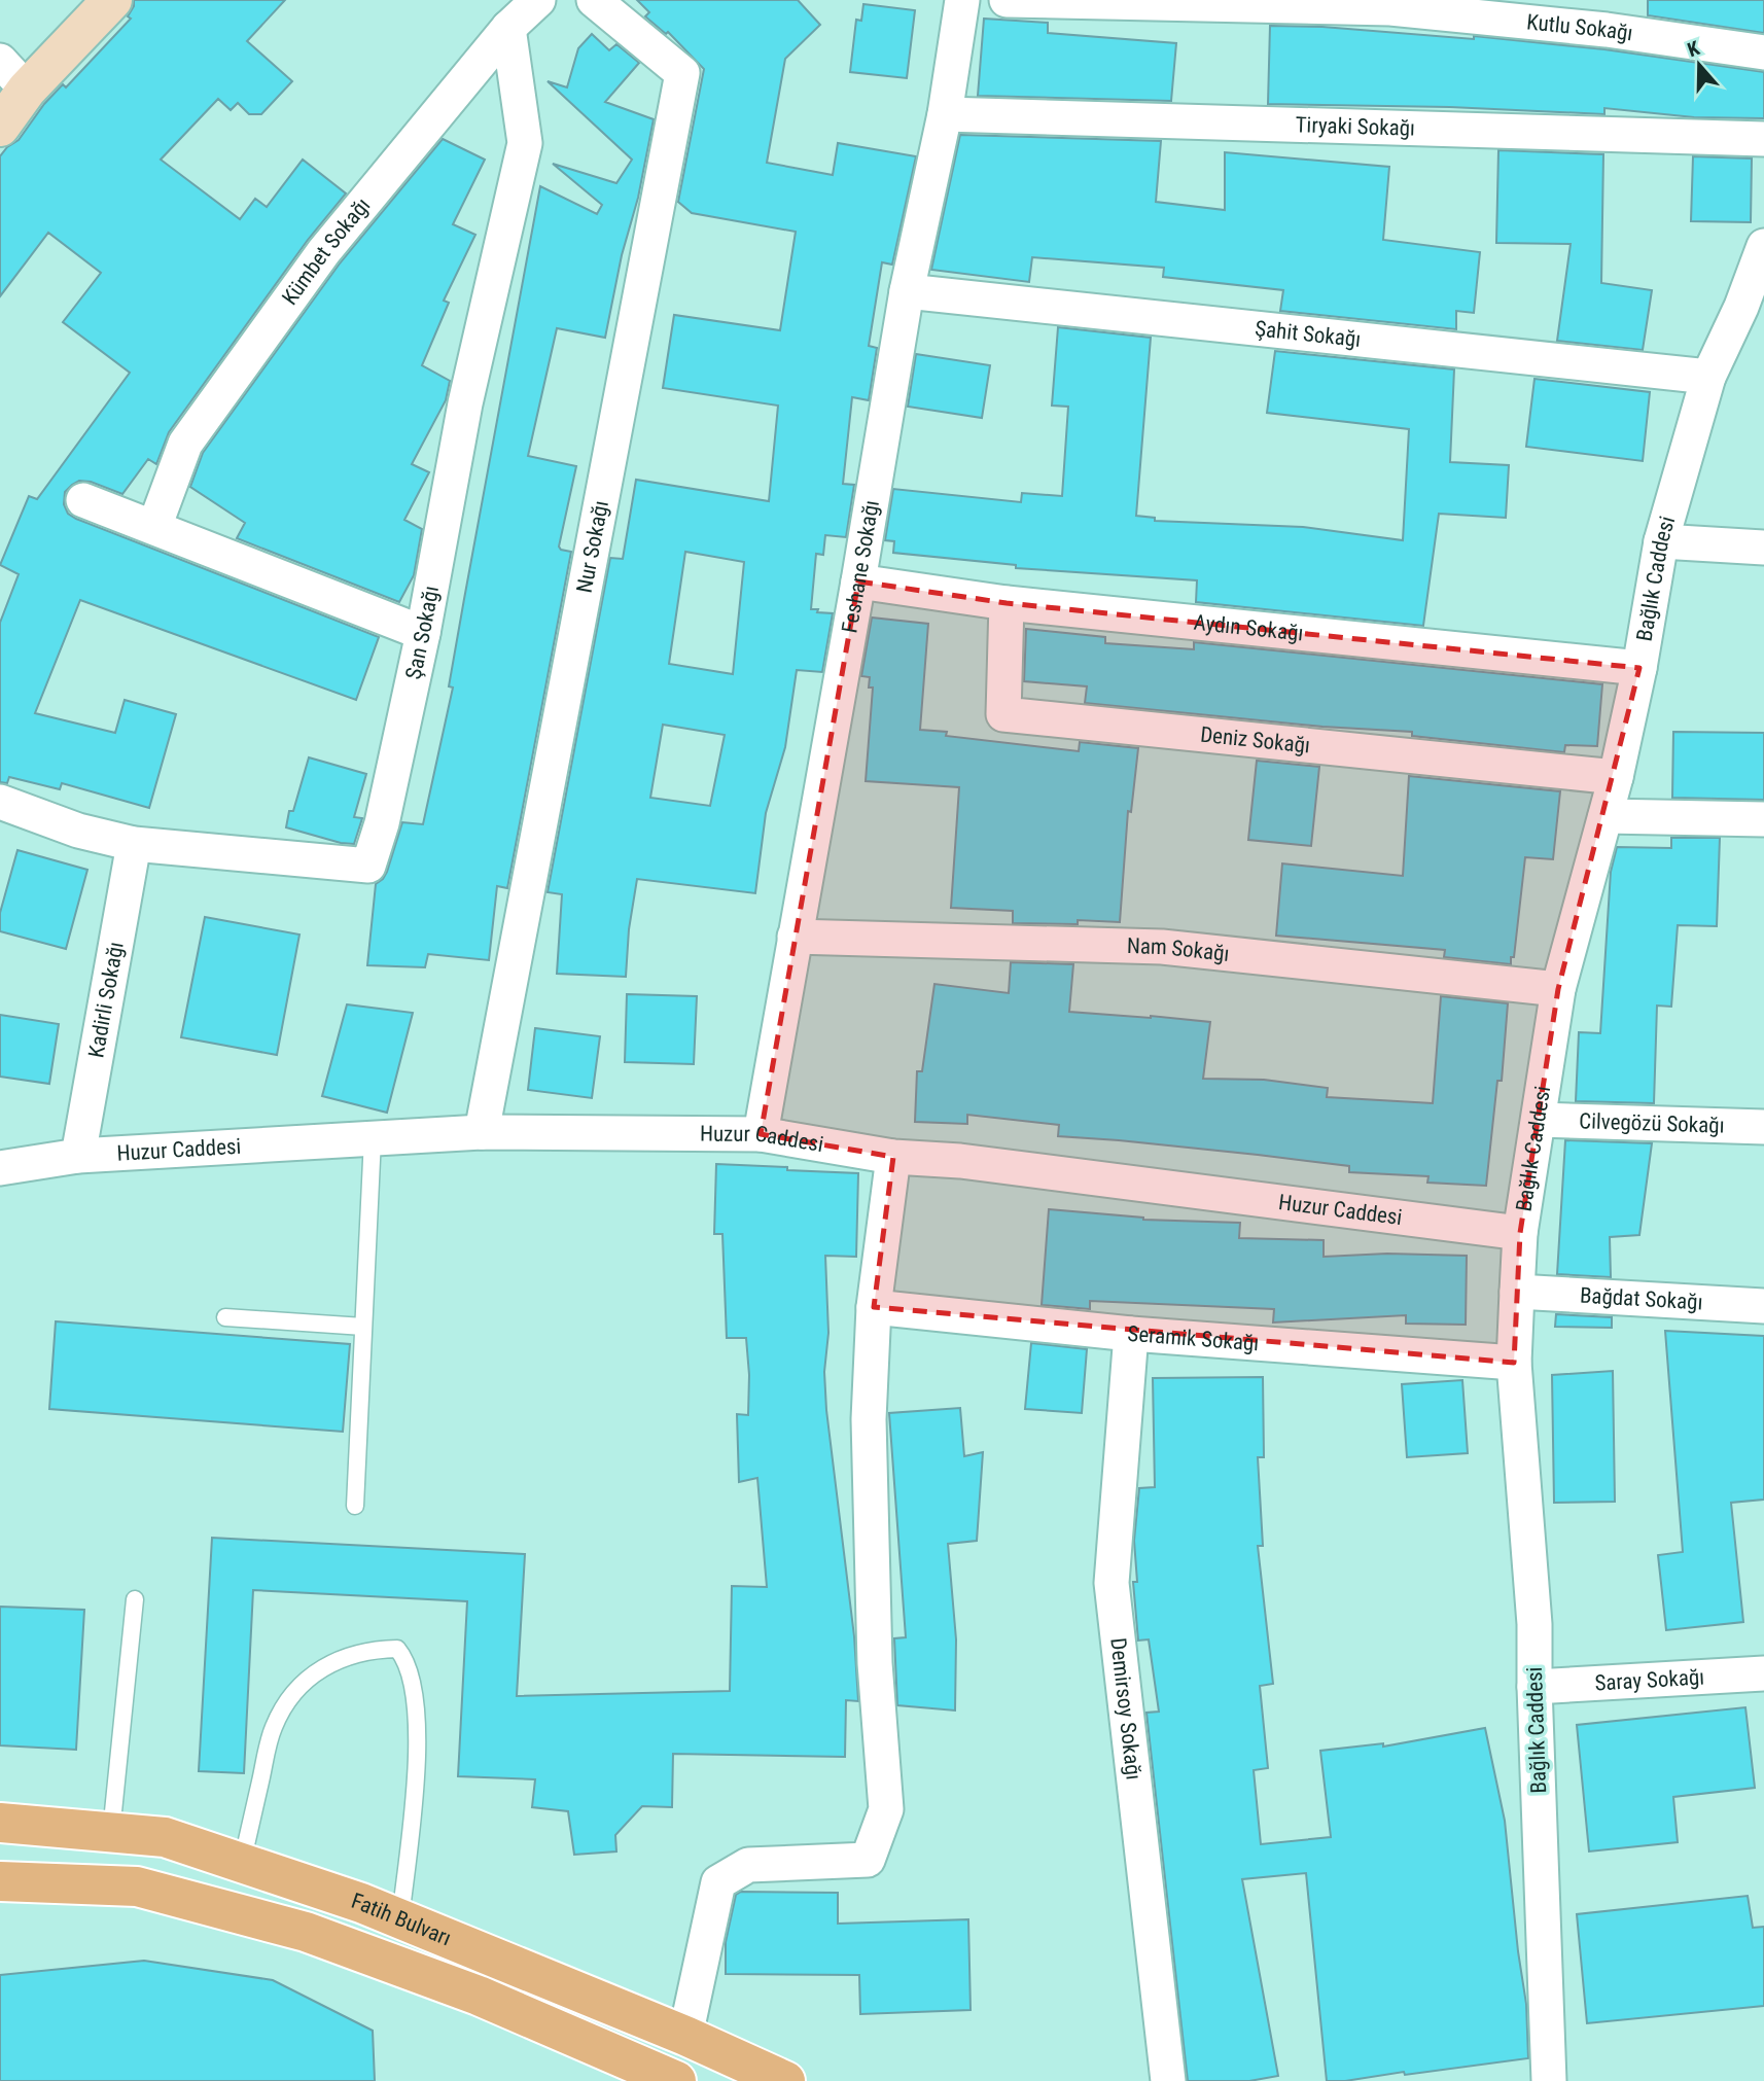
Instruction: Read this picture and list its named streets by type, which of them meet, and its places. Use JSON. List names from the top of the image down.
{
  "streets": {
    "main road": ["Fatih Bulvarı"],
    "street": [
      "Kutlu Sokağı",
      "Tiryaki Sokağı",
      "Kümbet Sokağı",
      "Şahit Sokağı",
      "Nur Sokağı",
      "Feshane Sokağı",
      "Bağlık Caddesi",
      "Aydın Sokağı",
      "Şan Sokağı",
      "Deniz Sokağı",
      "Nam Sokağı",
      "Kadirli Sokağı",
      "Cilvegözü Sokağı",
      "Huzur Caddesi",
      "Bağdat Sokağı",
      "Seramik Sokağı",
      "Saray Sokağı",
      "Demirsoy Sokağı"
    ]
  },
  "crossings": [
    ["Tiryaki Sokağı", "Feshane Sokağı"],
    ["Kümbet Sokağı", "Şan Sokağı"],
    ["Şahit Sokağı", "Feshane Sokağı"],
    ["Şahit Sokağı", "Bağlık Caddesi"],
    ["Nur Sokağı", "Huzur Caddesi"],
    ["Feshane Sokağı", "Aydın Sokağı"],
    ["Feshane Sokağı", "Nam Sokağı"],
    ["Feshane Sokağı", "Huzur Caddesi"],
    ["Bağlık Caddesi", "Aydın Sokağı"],
    ["Bağlık Caddesi", "Deniz Sokağı"],
    ["Bağlık Caddesi", "Nam Sokağı"],
    ["Bağlık Caddesi", "Cilvegözü Sokağı"],
    ["Bağlık Caddesi", "Huzur Caddesi"],
    ["Bağlık Caddesi", "Bağdat Sokağı"],
    ["Bağlık Caddesi", "Seramik Sokağı"],
    ["Bağlık Caddesi", "Saray Sokağı"],
    ["Aydın Sokağı", "Deniz Sokağı"],
    ["Şan Sokağı", "Kadirli Sokağı"],
    ["Kadirli Sokağı", "Huzur Caddesi"],
    ["Seramik Sokağı", "Demirsoy Sokağı"]
  ],
  "north": "top"
}
